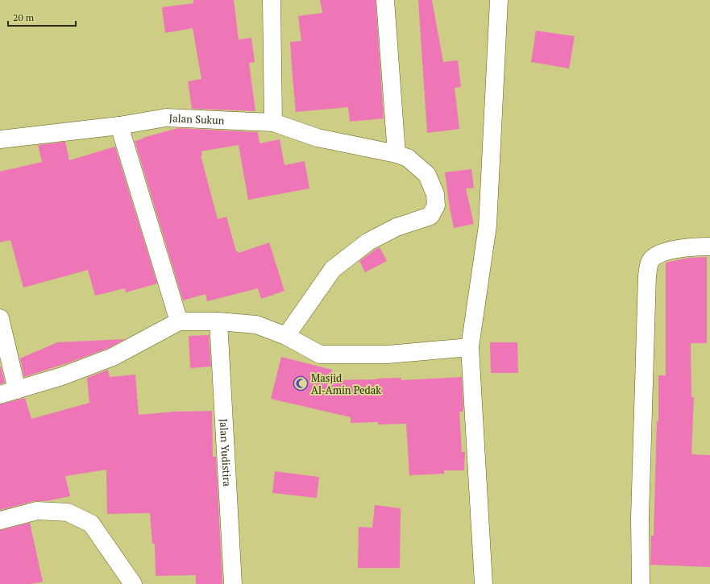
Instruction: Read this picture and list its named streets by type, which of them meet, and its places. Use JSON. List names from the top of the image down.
{
  "streets": {
    "street": ["Jalan Sukun", "Jalan Yudistira"]
  },
  "places": {
    "mosque": ["Masjid Al-Amin Pedak"]
  },
  "scale_bar": "20 m"
}
